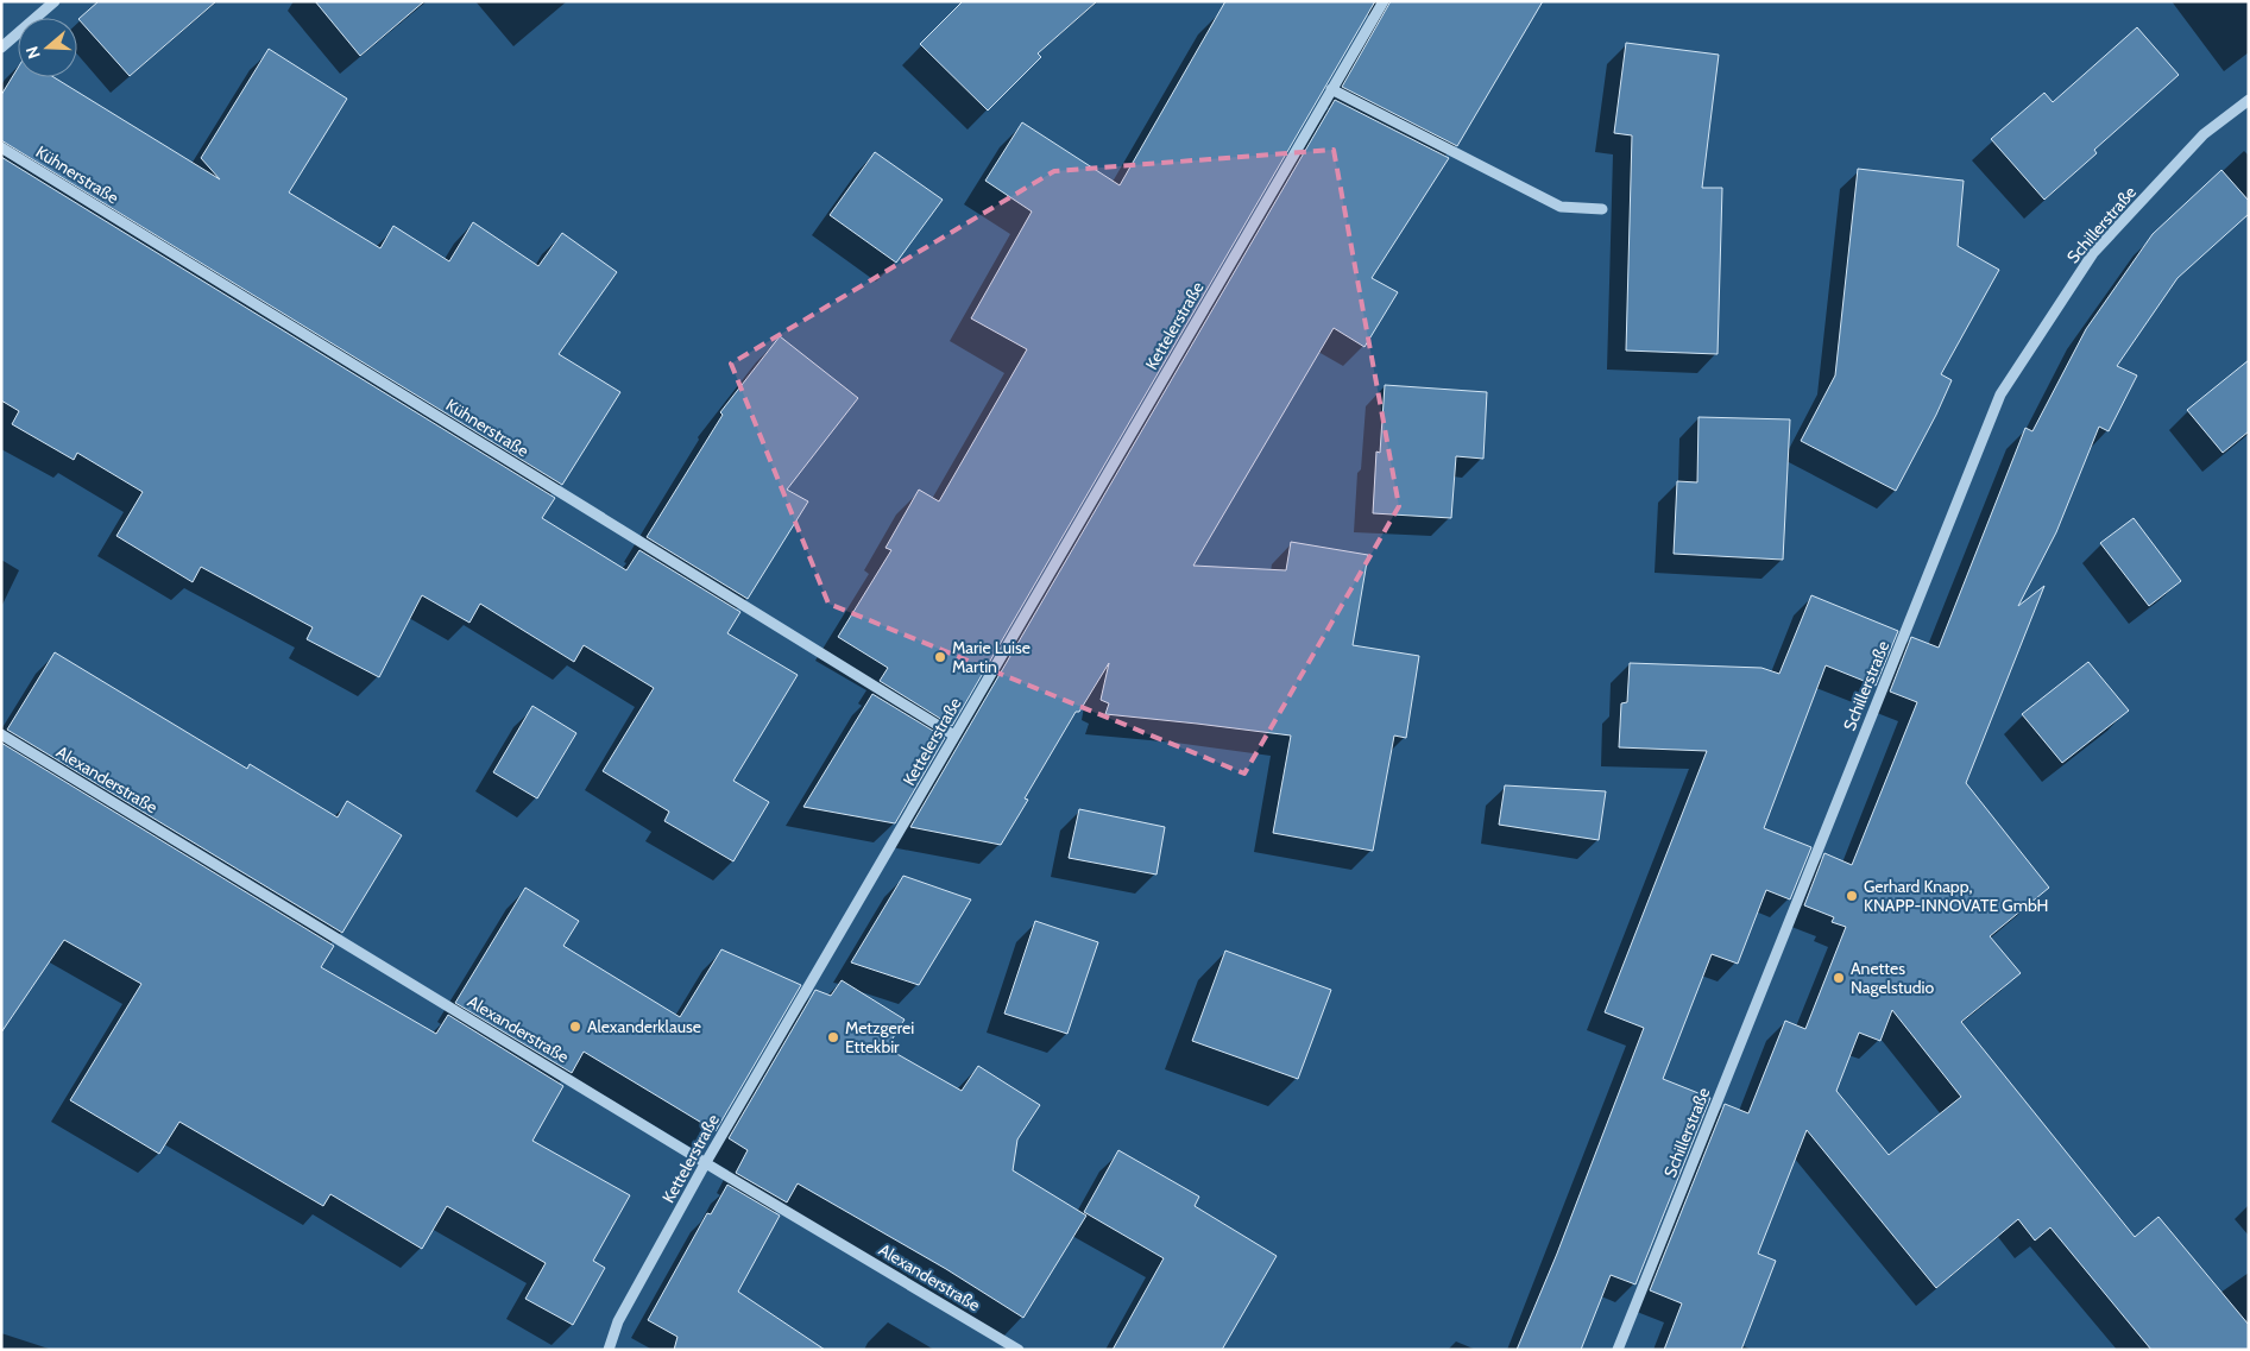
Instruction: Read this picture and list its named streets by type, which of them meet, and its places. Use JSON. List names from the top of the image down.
{
  "streets": {
    "street": [
      "Kühnerstraße",
      "Schillerstraße",
      "Kettelerstraße",
      "Alexanderstraße"
    ]
  },
  "crossings": [
    ["Kühnerstraße", "Kettelerstraße"],
    ["Kettelerstraße", "Alexanderstraße"]
  ],
  "places": [
    "Marie Luise Martin",
    "Gerhard Knapp, KNAPP-INNOVATE GmbH",
    "Anettes Nagelstudio",
    "Alexanderklause",
    "Metzgerei Ettekbir"
  ],
  "north": "left"
}
